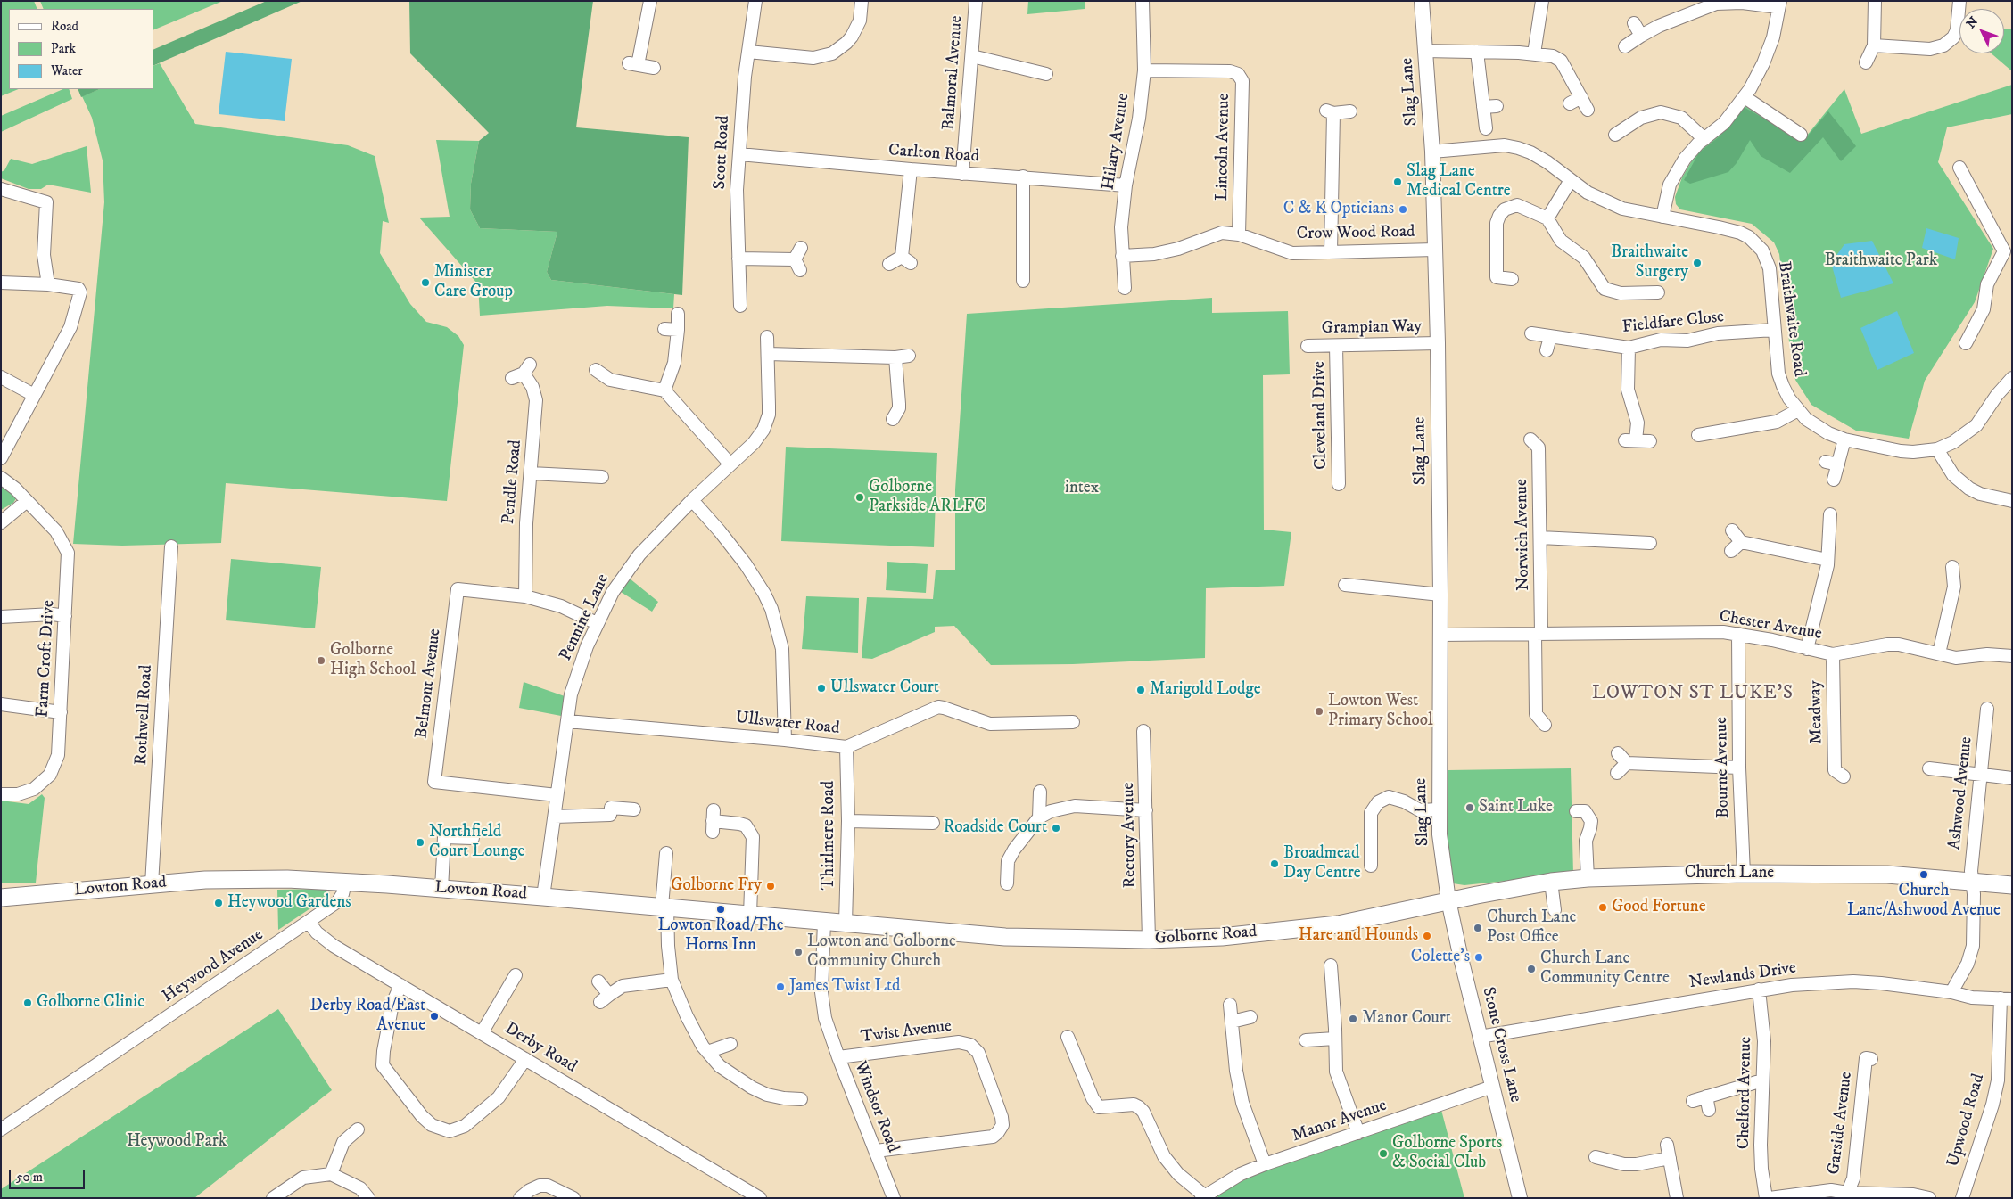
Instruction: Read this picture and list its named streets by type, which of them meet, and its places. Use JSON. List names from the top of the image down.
{
  "streets": {
    "main road": ["Church Lane", "Lowton Road", "Golborne Road"],
    "street": [
      "Balmoral Avenue",
      "Slag Lane",
      "Hilary Avenue",
      "Lincoln Avenue",
      "Scott Road",
      "Carlton Road",
      "Crow Wood Road",
      "Braithwaite Road",
      "Fieldfare Close",
      "Grampian Way",
      "Cleveland Drive",
      "Pendle Road",
      "Norwich Avenue",
      "Pennine Lane",
      "Chester Avenue",
      "Farm Croft Drive",
      "Belmont Avenue",
      "Meadway",
      "Rothwell Road",
      "Ullswater Road",
      "Bourne Avenue",
      "Ashwood Avenue",
      "Thirlmere Road",
      "Rectory Avenue",
      "Heywood Avenue",
      "Newlands Drive",
      "Twist Avenue",
      "Stone Cross Lane",
      "Derby Road",
      "Chelford Avenue",
      "Windsor Road",
      "Upwood Road",
      "Manor Avenue",
      "Garside Avenue"
    ]
  },
  "crossings": [
    ["Balmoral Avenue", "Carlton Road"],
    ["Slag Lane", "Crow Wood Road"],
    ["Slag Lane", "Braithwaite Road"],
    ["Slag Lane", "Grampian Way"],
    ["Slag Lane", "Chester Avenue"],
    ["Slag Lane", "Church Lane"],
    ["Slag Lane", "Golborne Road"],
    ["Slag Lane", "Stone Cross Lane"],
    ["Hilary Avenue", "Lincoln Avenue"],
    ["Hilary Avenue", "Carlton Road"],
    ["Hilary Avenue", "Crow Wood Road"],
    ["Lincoln Avenue", "Crow Wood Road"],
    ["Scott Road", "Carlton Road"],
    ["Braithwaite Road", "Fieldfare Close"],
    ["Grampian Way", "Cleveland Drive"],
    ["Pendle Road", "Belmont Avenue"],
    ["Norwich Avenue", "Chester Avenue"],
    ["Pennine Lane", "Belmont Avenue"],
    ["Pennine Lane", "Ullswater Road"],
    ["Pennine Lane", "Lowton Road"],
    ["Chester Avenue", "Meadway"],
    ["Chester Avenue", "Bourne Avenue"],
    ["Rothwell Road", "Lowton Road"],
    ["Ullswater Road", "Thirlmere Road"],
    ["Bourne Avenue", "Church Lane"],
    ["Ashwood Avenue", "Church Lane"],
    ["Ashwood Avenue", "Newlands Drive"],
    ["Thirlmere Road", "Lowton Road"],
    ["Rectory Avenue", "Golborne Road"],
    ["Church Lane", "Golborne Road"],
    ["Church Lane", "Stone Cross Lane"],
    ["Lowton Road", "Golborne Road"],
    ["Lowton Road", "Heywood Avenue"],
    ["Lowton Road", "Windsor Road"],
    ["Golborne Road", "Stone Cross Lane"],
    ["Heywood Avenue", "Derby Road"],
    ["Newlands Drive", "Stone Cross Lane"],
    ["Newlands Drive", "Chelford Avenue"],
    ["Newlands Drive", "Upwood Road"],
    ["Twist Avenue", "Windsor Road"],
    ["Stone Cross Lane", "Manor Avenue"]
  ],
  "districts": ["LOWTON ST LUKE'S"],
  "parks": ["Braithwaite Park", "intex", "Heywood Park"],
  "places": [
    "Slag Lane Medical Centre",
    "C & K Opticians",
    "Braithwaite Surgery",
    "Minister Care Group",
    "Golborne Parkside ARLFC",
    "Golborne High School",
    "Ullswater Court",
    "Marigold Lodge",
    "Lowton West Primary School",
    "Saint Luke",
    "Roadside Court",
    "Northfield Court Lounge",
    "Broadmead Day Centre",
    "Church Lane/Ashwood Avenue",
    "Golborne Fry",
    "Heywood Gardens",
    "Good Fortune",
    "Lowton Road/The Horns Inn",
    "Church Lane Post Office",
    "Hare and Hounds",
    "Lowton and Golborne Community Church",
    "Colette's",
    "Church Lane Community Centre",
    "James Twist Ltd",
    "Golborne Clinic",
    "Derby Road/East Avenue",
    "Manor Court",
    "Golborne Sports & Social Club"
  ],
  "legend": ["Road", "Park", "Water"],
  "scale_bar": "50 m",
  "north": "top left"
}
